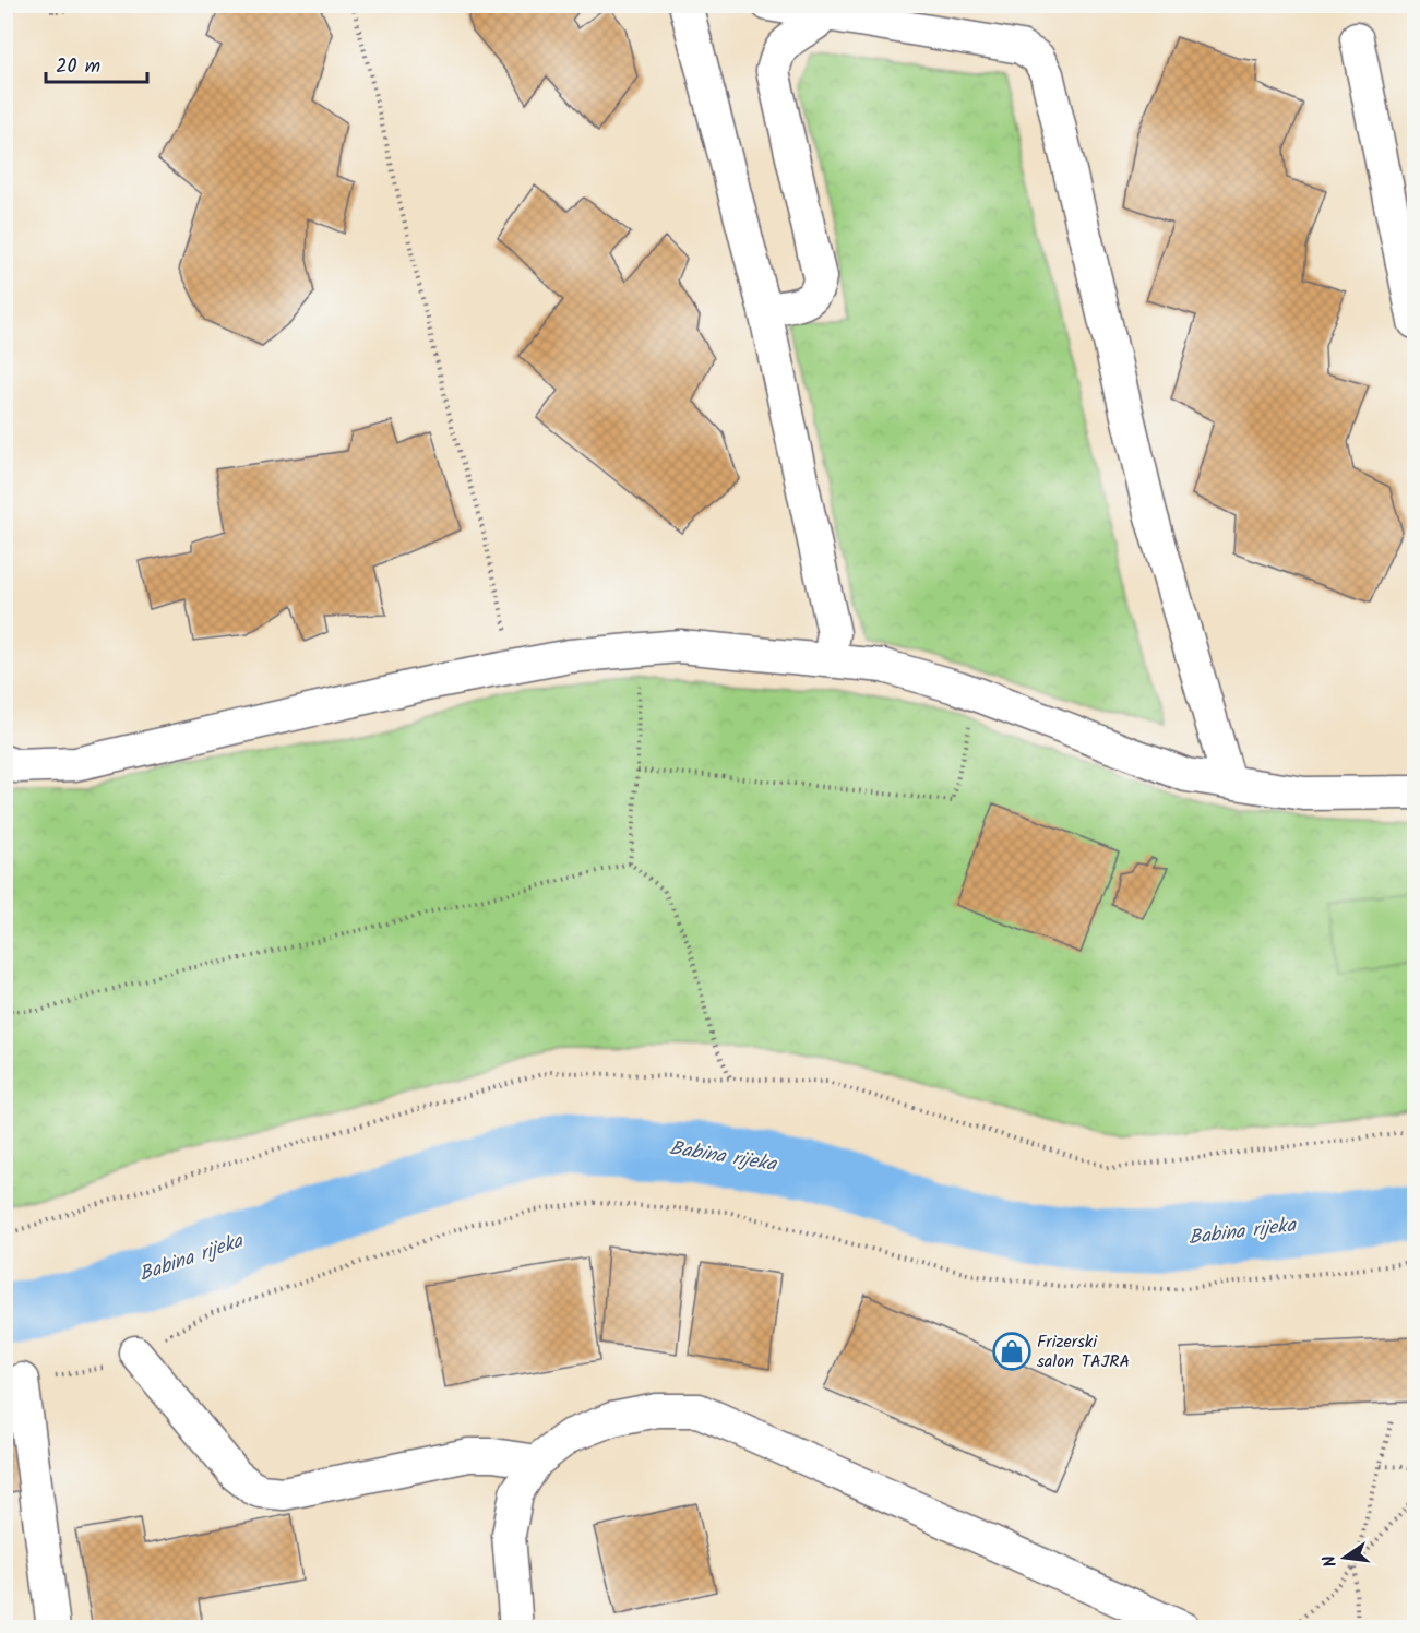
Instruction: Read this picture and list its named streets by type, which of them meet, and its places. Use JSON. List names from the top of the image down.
{
  "water": ["Babina rijeka"],
  "places": {
    "shop": ["Frizerski salon TAJRA"]
  },
  "scale_bar": "20 m",
  "north": "left"
}
